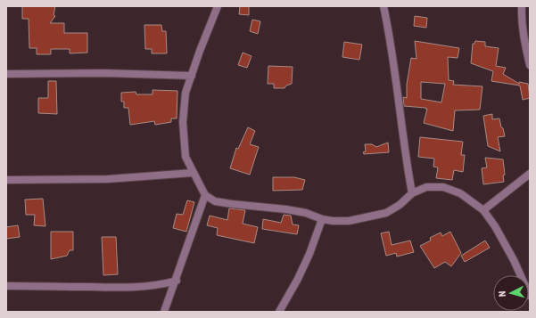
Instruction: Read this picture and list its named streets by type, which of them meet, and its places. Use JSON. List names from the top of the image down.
{
  "north": "left"
}
